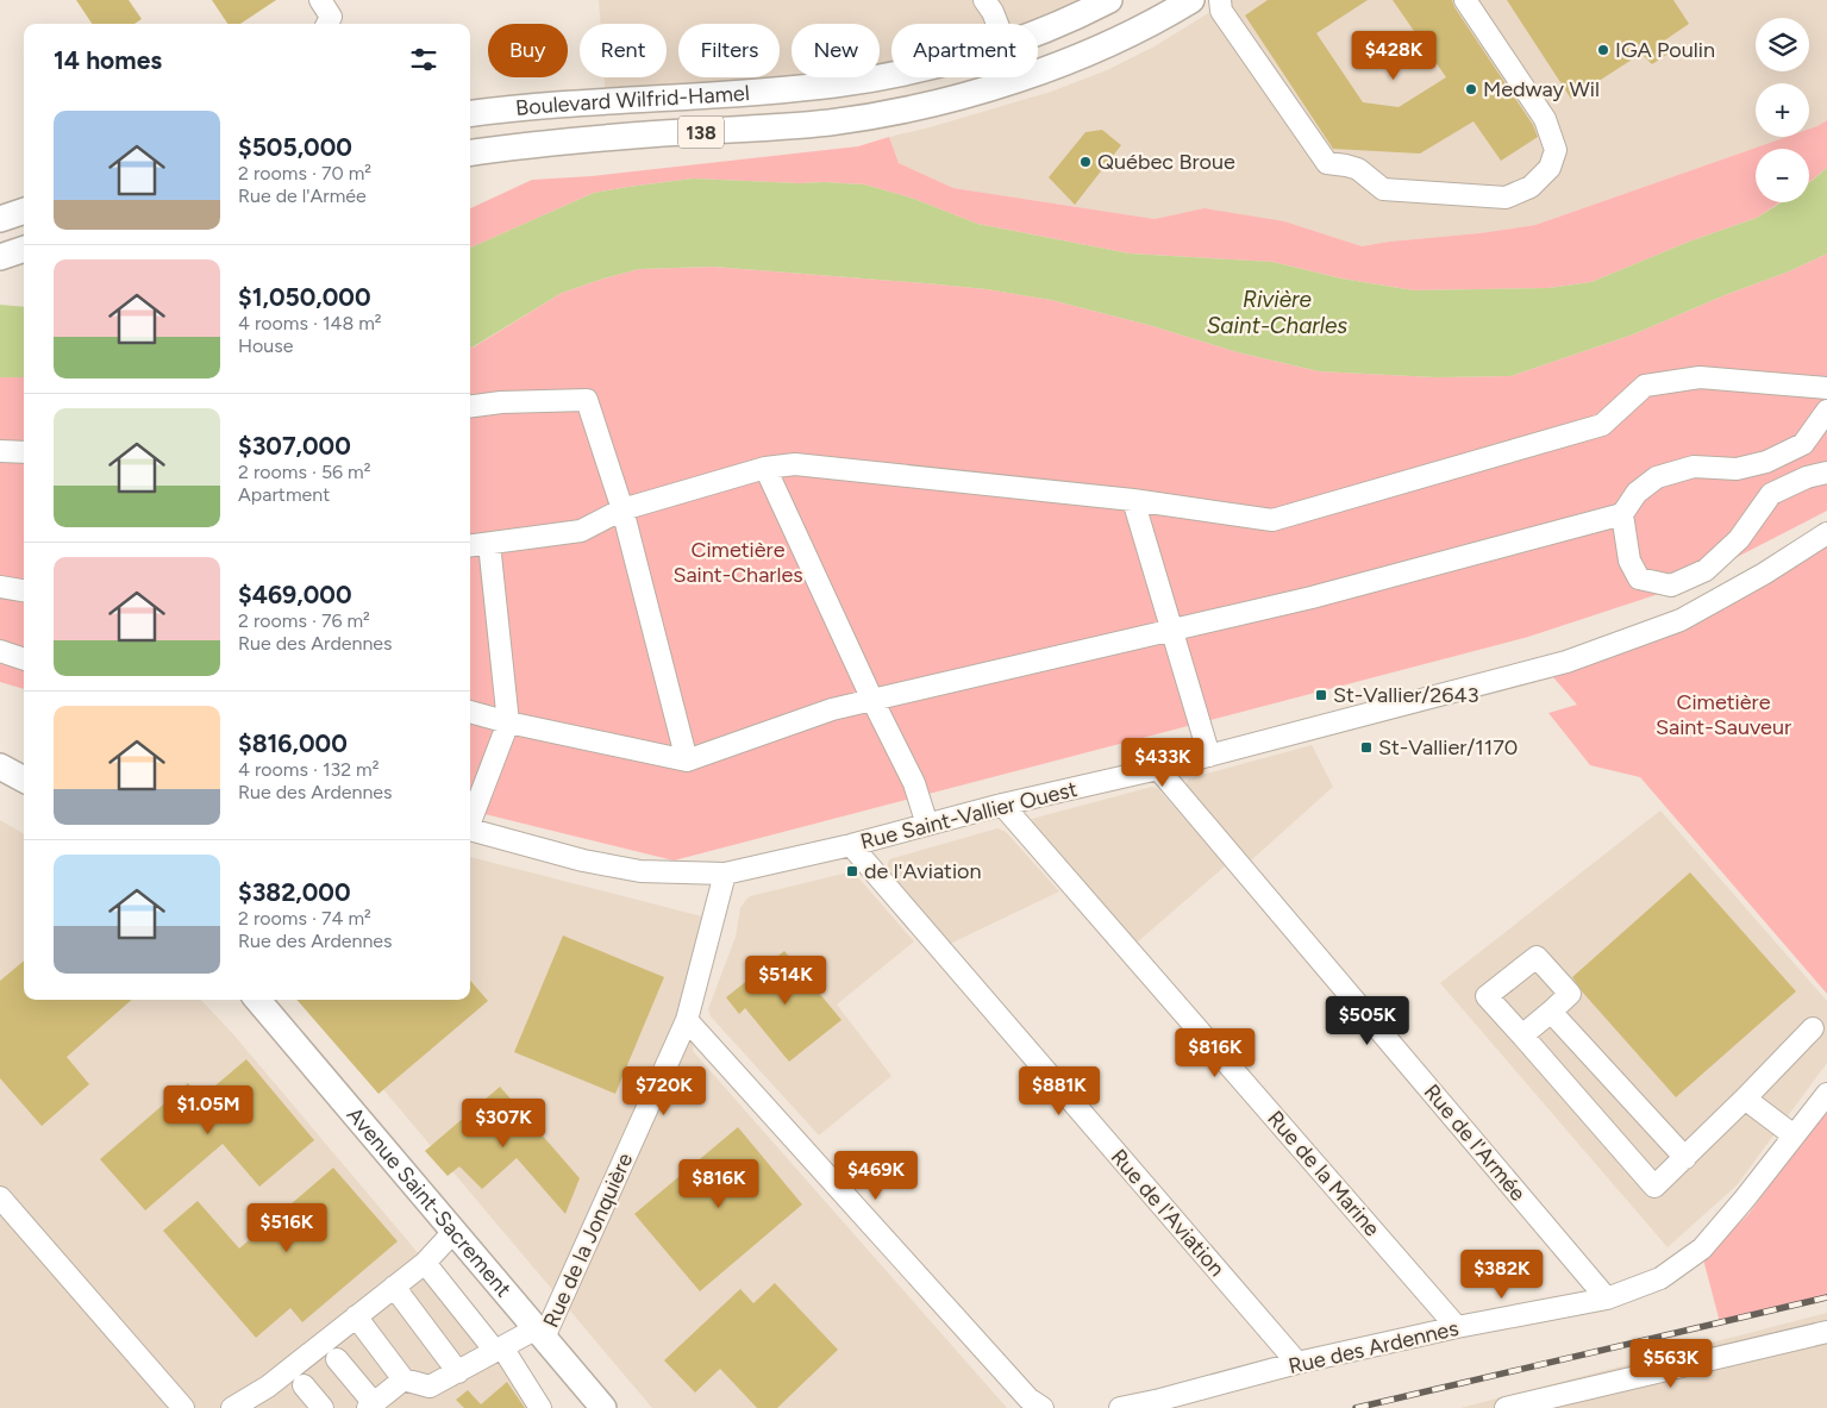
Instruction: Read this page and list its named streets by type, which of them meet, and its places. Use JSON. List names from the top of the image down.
{
  "streets": {
    "main road": ["Boulevard Wilfrid-Hamel", "138", "Avenue Saint-Sacrement"],
    "street": [
      "Rue Saint-Vallier Ouest",
      "Rue de l'Armée",
      "Rue de la Marine",
      "Rue de l'Aviation",
      "Rue de la Jonquière",
      "Rue des Ardennes"
    ]
  },
  "crossings": [
    ["Rue Saint-Vallier Ouest", "Rue de l'Armée"],
    ["Rue Saint-Vallier Ouest", "Rue de la Marine"],
    ["Rue Saint-Vallier Ouest", "Rue de l'Aviation"],
    ["Rue Saint-Vallier Ouest", "Rue de la Jonquière"],
    ["Rue de l'Armée", "Rue des Ardennes"],
    ["Rue de la Marine", "Rue des Ardennes"],
    ["Avenue Saint-Sacrement", "Rue de la Jonquière"],
    ["Rue de l'Aviation", "Rue des Ardennes"]
  ],
  "water": ["Rivière Saint-Charles"],
  "parks": ["Cimetière Saint-Charles", "Cimetière Saint-Sauveur"],
  "places": {
    "other": ["IGA Poulin", "Medway Wil", "Québec Broue"],
    "transit": ["St-Vallier/2643", "St-Vallier/1170", "de l'Aviation"]
  },
  "page": {
    "map_buttons": ["+", "−"],
    "chip": [
      "Buy",
      "Rent",
      "Filters",
      "New",
      "Apartment"
    ],
    "heading": "14 homes",
    "price": [
      "$428K",
      "$433K",
      "$514K",
      "$505K",
      "$816K",
      "$720K",
      "$881K",
      "$1.05M",
      "$307K",
      "$469K",
      "$816K",
      "$516K",
      "$382K",
      "$563K"
    ],
    "list": [
      {
        "name": "$505,000",
        "note": "2 rooms · 70 m² · Rue de l'Armée"
      },
      {
        "name": "$1,050,000",
        "note": "4 rooms · 148 m² · House"
      },
      {
        "name": "$307,000",
        "note": "2 rooms · 56 m² · Apartment"
      },
      {
        "name": "$469,000",
        "note": "2 rooms · 76 m² · Rue des Ardennes"
      },
      {
        "name": "$816,000",
        "note": "4 rooms · 132 m² · Rue des Ardennes"
      },
      {
        "name": "$382,000",
        "note": "2 rooms · 74 m² · Rue des Ardennes"
      }
    ]
  }
}
